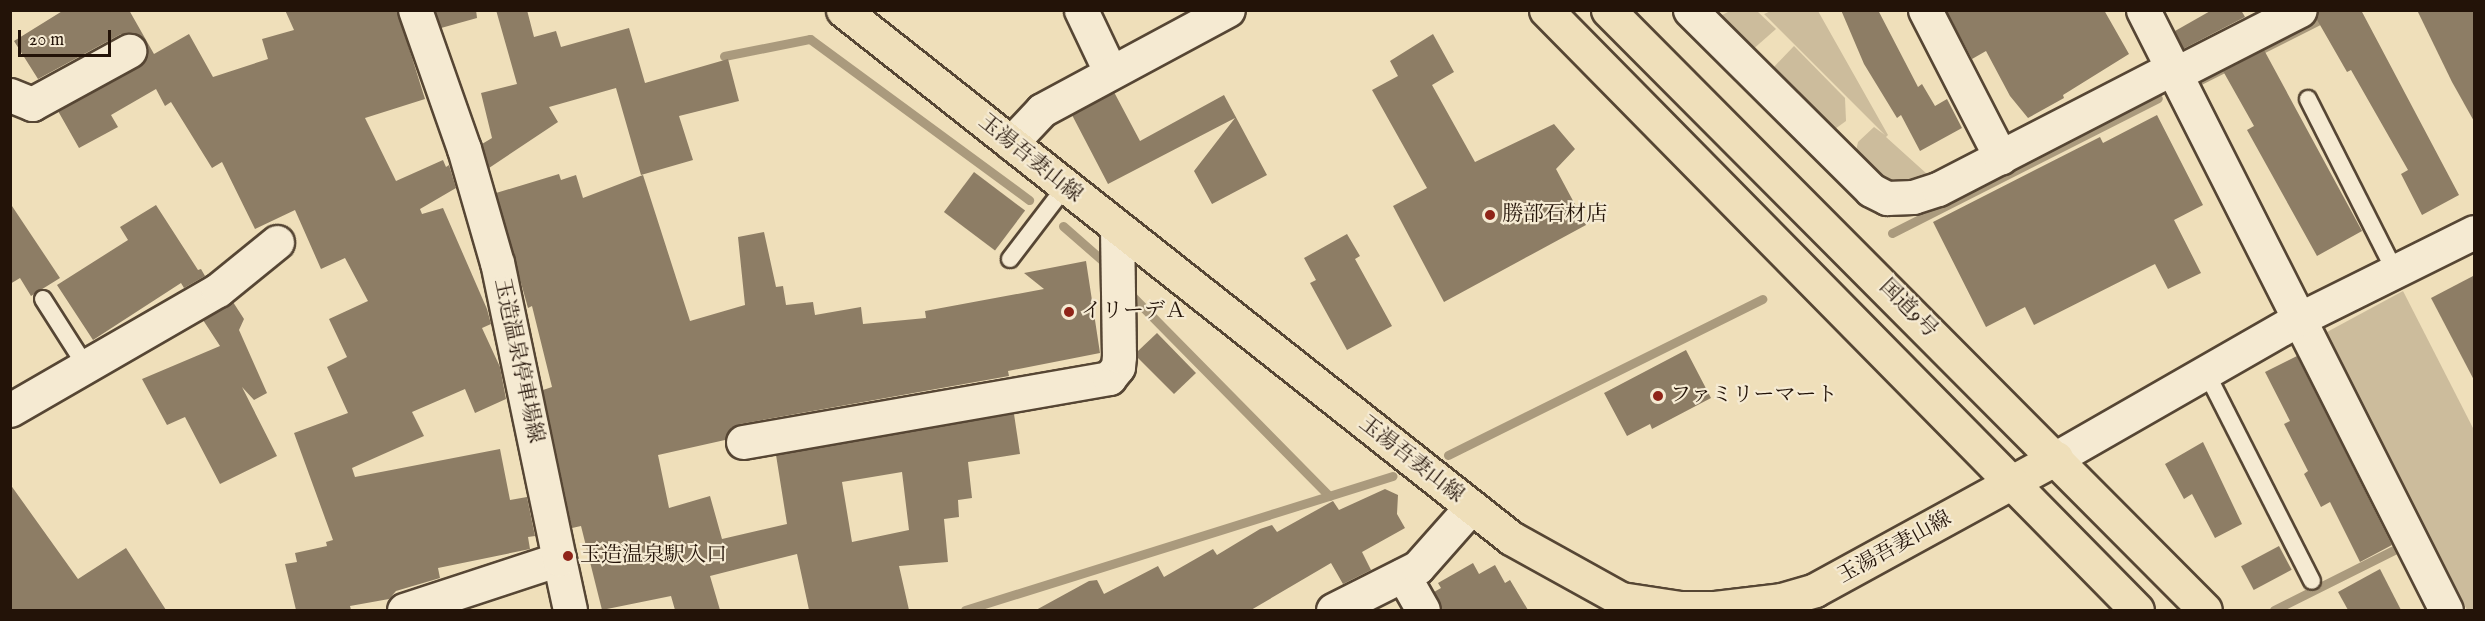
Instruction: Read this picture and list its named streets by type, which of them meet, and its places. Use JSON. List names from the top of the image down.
{
  "streets": {
    "main road": ["玉湯吾妻山線", "国道9号"],
    "street": ["玉造温泉停車場線"]
  },
  "crossings": [
    ["玉湯吾妻山線", "国道9号"]
  ],
  "places": [
    "勝部石材店",
    "イリーデＡ",
    "ファミリーマート",
    "玉造温泉駅入口"
  ],
  "scale_bar": "20 m"
}
